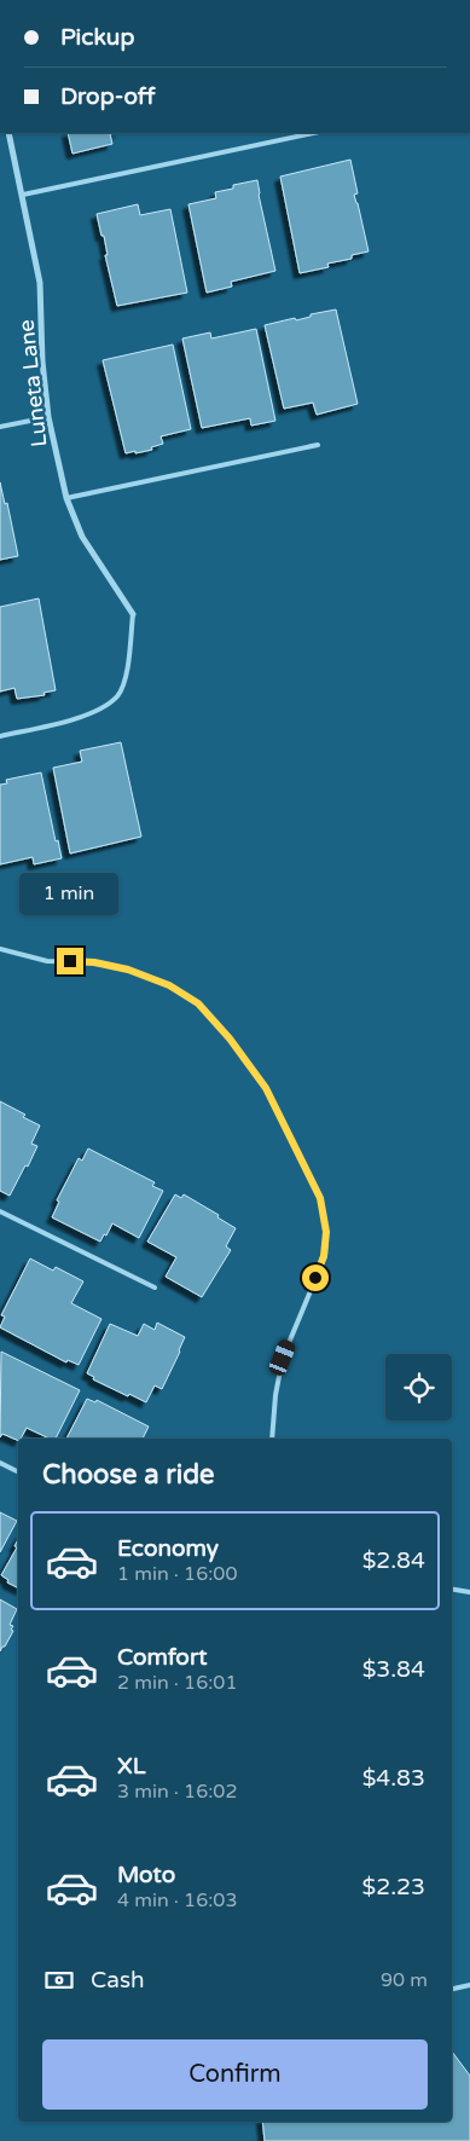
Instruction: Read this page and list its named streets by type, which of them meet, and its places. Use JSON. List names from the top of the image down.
{
  "streets": {
    "street": ["Luneta Lane"]
  },
  "page": {
    "banner": ["Pickup", "Drop-off"],
    "bubble": "1 min",
    "heading": "Choose a ride",
    "list": [
      {
        "name": "Economy",
        "note": "1 min · 16:00",
        "value": "$2.84"
      },
      {
        "name": "Comfort",
        "note": "2 min · 16:01",
        "value": "$3.84"
      },
      {
        "name": "XL",
        "note": "3 min · 16:02",
        "value": "$4.83"
      },
      {
        "name": "Moto",
        "note": "4 min · 16:03",
        "value": "$2.23"
      }
    ],
    "pay": ["Cash", "90 m"],
    "buttons": "Confirm"
  }
}
